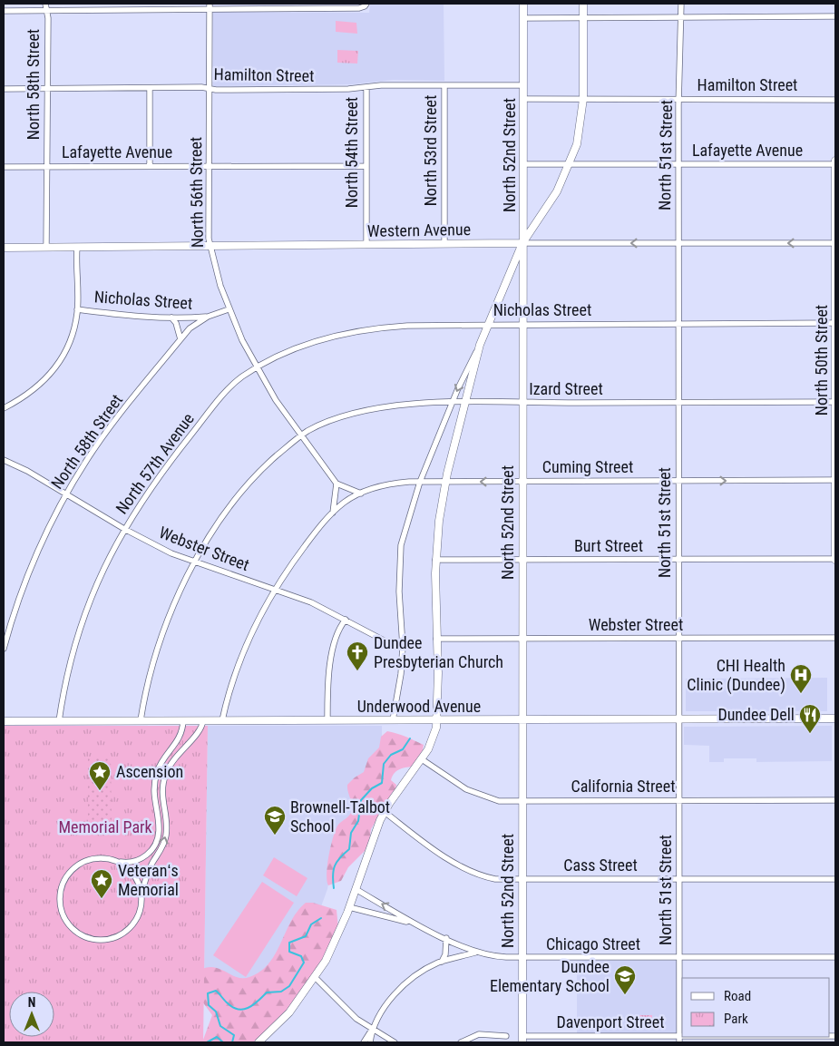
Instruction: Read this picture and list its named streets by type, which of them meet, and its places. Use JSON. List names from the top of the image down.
{
  "streets": {
    "street": [
      "Hamilton Street",
      "North 58th Street",
      "North 53rd Street",
      "Lafayette Avenue",
      "North 54th Street",
      "North 52nd Street",
      "North 51st Street",
      "North 56th Street",
      "Western Avenue",
      "Nicholas Street",
      "North 50th Street",
      "Izard Street",
      "North 57th Avenue",
      "Cuming Street",
      "Burt Street",
      "Webster Street",
      "Underwood Avenue",
      "California Street",
      "Cass Street",
      "Chicago Street",
      "Davenport Street"
    ]
  },
  "crossings": [
    ["Hamilton Street", "North 58th Street"],
    ["Hamilton Street", "North 53rd Street"],
    ["Hamilton Street", "North 54th Street"],
    ["Hamilton Street", "North 52nd Street"],
    ["Hamilton Street", "North 51st Street"],
    ["Hamilton Street", "North 56th Street"],
    ["North 58th Street", "Lafayette Avenue"],
    ["North 58th Street", "North 56th Street"],
    ["North 58th Street", "Western Avenue"],
    ["North 58th Street", "Nicholas Street"],
    ["North 58th Street", "Webster Street"],
    ["North 53rd Street", "Western Avenue"],
    ["Lafayette Avenue", "North 54th Street"],
    ["Lafayette Avenue", "North 52nd Street"],
    ["Lafayette Avenue", "North 51st Street"],
    ["Lafayette Avenue", "North 56th Street"],
    ["Lafayette Avenue", "North 50th Street"],
    ["North 54th Street", "Western Avenue"],
    ["North 52nd Street", "Western Avenue"],
    ["North 52nd Street", "Nicholas Street"],
    ["North 52nd Street", "Izard Street"],
    ["North 52nd Street", "Cuming Street"],
    ["North 52nd Street", "Burt Street"],
    ["North 52nd Street", "Webster Street"],
    ["North 52nd Street", "Underwood Avenue"],
    ["North 52nd Street", "California Street"],
    ["North 52nd Street", "Cass Street"],
    ["North 52nd Street", "Chicago Street"],
    ["North 52nd Street", "Davenport Street"],
    ["North 51st Street", "Western Avenue"],
    ["North 51st Street", "Nicholas Street"],
    ["North 51st Street", "Izard Street"],
    ["North 51st Street", "Cuming Street"],
    ["North 51st Street", "Burt Street"],
    ["North 51st Street", "Webster Street"],
    ["North 51st Street", "Underwood Avenue"],
    ["North 51st Street", "California Street"],
    ["North 51st Street", "Cass Street"],
    ["North 51st Street", "Chicago Street"],
    ["North 51st Street", "Davenport Street"],
    ["North 56th Street", "Western Avenue"],
    ["North 56th Street", "Nicholas Street"],
    ["North 56th Street", "Izard Street"],
    ["North 56th Street", "North 57th Avenue"],
    ["Western Avenue", "North 50th Street"],
    ["Nicholas Street", "North 50th Street"],
    ["Nicholas Street", "North 57th Avenue"],
    ["North 50th Street", "Izard Street"],
    ["North 50th Street", "Cuming Street"],
    ["North 50th Street", "Burt Street"],
    ["Izard Street", "Webster Street"],
    ["Izard Street", "Underwood Avenue"],
    ["North 57th Avenue", "Webster Street"],
    ["North 57th Avenue", "Underwood Avenue"]
  ],
  "one_way": ["Western Avenue"],
  "parks": ["Memorial Park"],
  "places": {
    "church": ["Dundee Presbyterian Church"],
    "hospital": ["CHI Health Clinic (Dundee)"],
    "restaurant": ["Dundee Dell"],
    "place": ["Ascension", "Veteranʻs Memorial"],
    "school or university": ["Brownell-Talbot School", "Dundee Elementary School"]
  },
  "legend": ["Road", "Park"],
  "north": "top"
}
